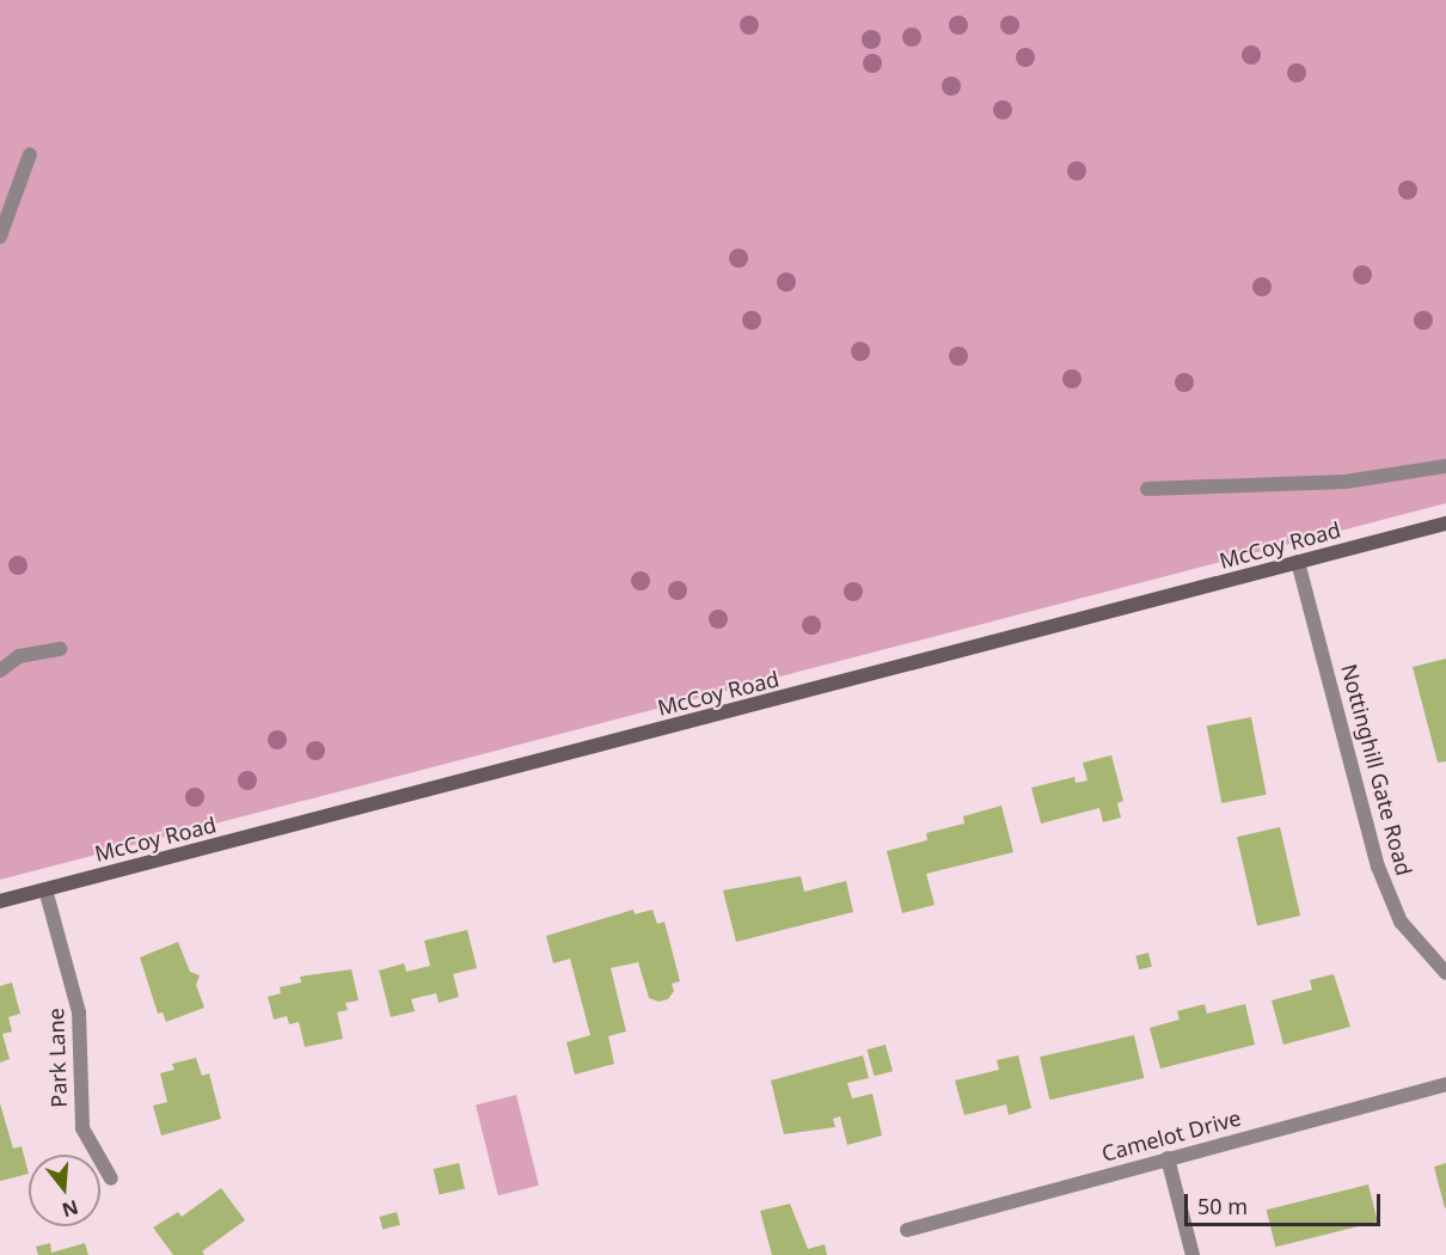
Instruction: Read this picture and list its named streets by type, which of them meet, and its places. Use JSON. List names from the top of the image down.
{
  "streets": {
    "main road": ["McCoy Road"],
    "street": ["Nottinghill Gate Road", "Park Lane", "Camelot Drive"]
  },
  "crossings": [
    ["McCoy Road", "Nottinghill Gate Road"],
    ["McCoy Road", "Park Lane"]
  ],
  "scale_bar": "50 m",
  "north": "bottom"
}
